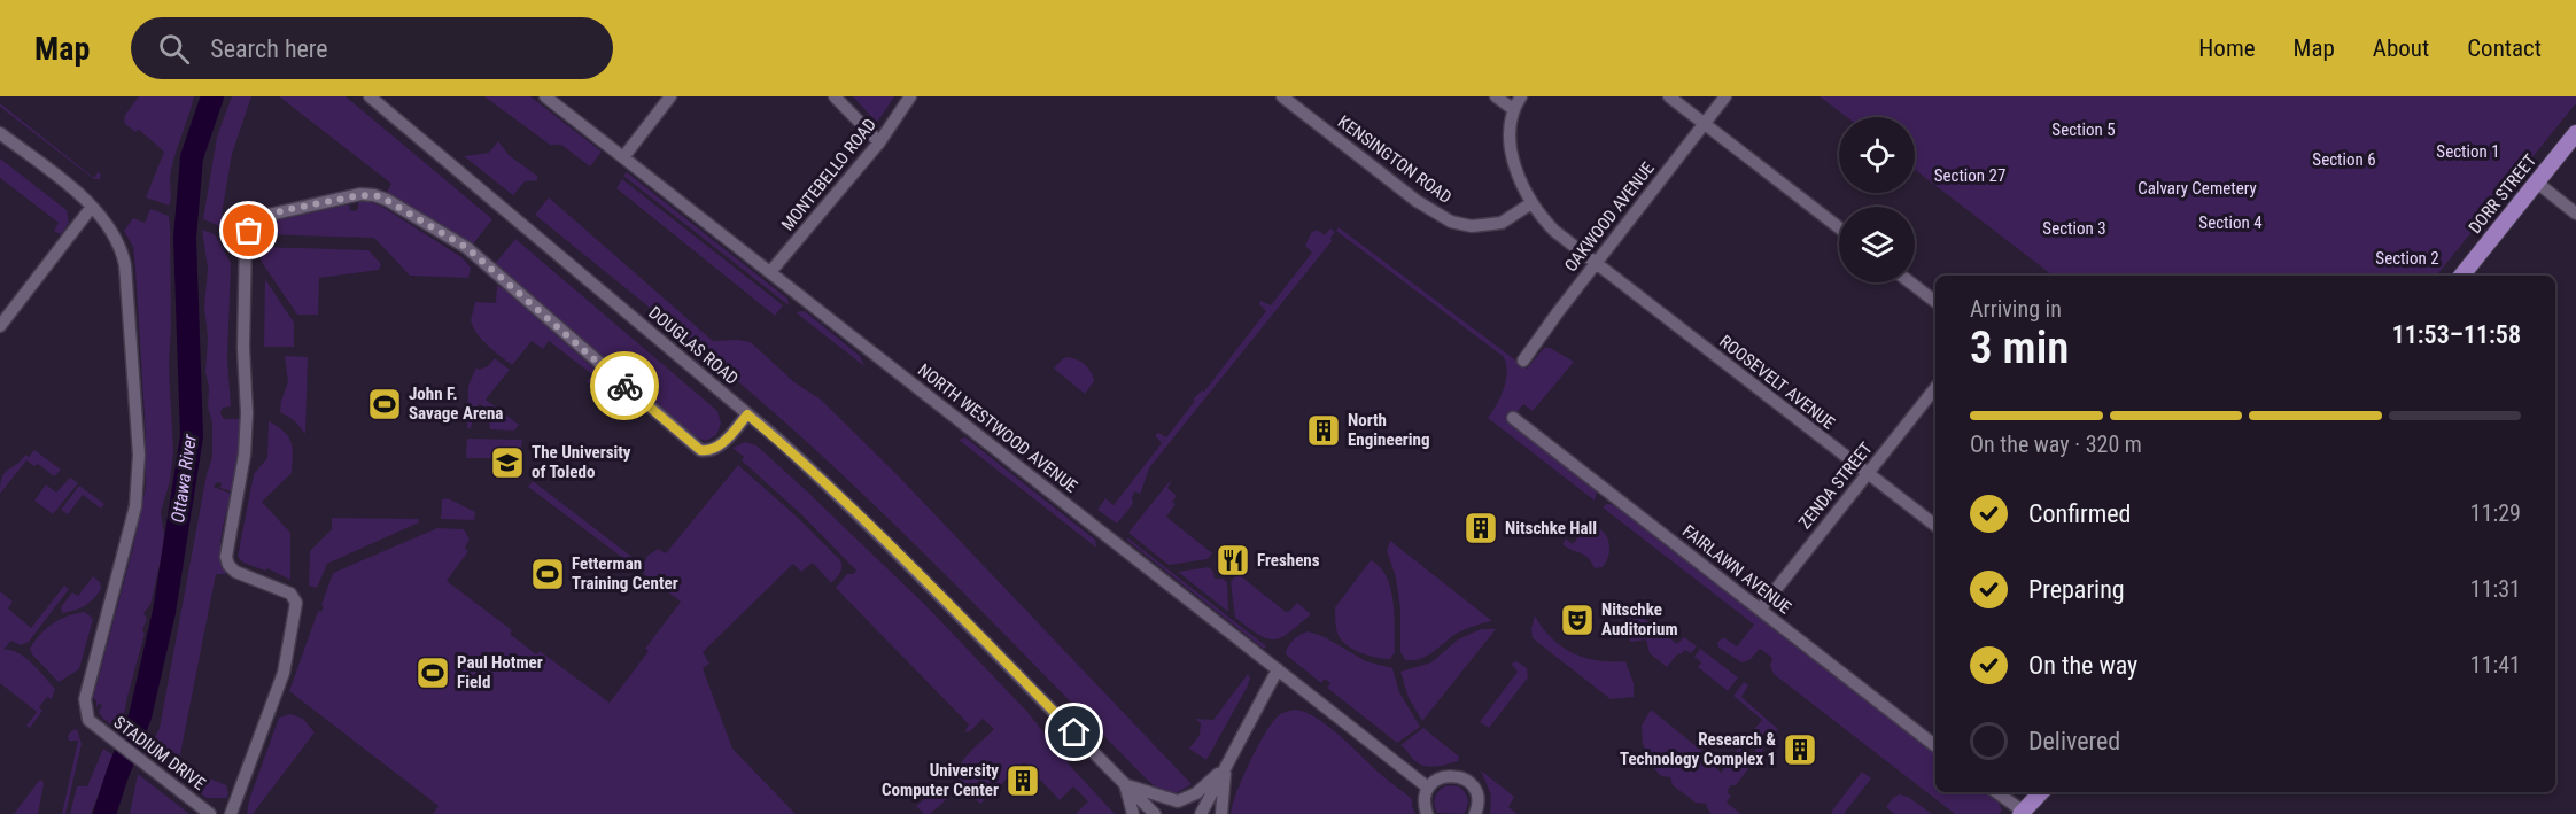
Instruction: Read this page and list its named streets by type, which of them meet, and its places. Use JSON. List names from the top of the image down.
{
  "streets": {
    "main road": ["DORR STREET"],
    "street": [
      "KENSINGTON ROAD",
      "MONTEBELLO ROAD",
      "OAKWOOD AVENUE",
      "DOUGLAS ROAD",
      "ROOSEVELT AVENUE",
      "NORTH WESTWOOD AVENUE",
      "ZENDA STREET",
      "FAIRLAWN AVENUE",
      "STADIUM DRIVE"
    ]
  },
  "crossings": [
    ["KENSINGTON ROAD", "ROOSEVELT AVENUE"],
    ["MONTEBELLO ROAD", "NORTH WESTWOOD AVENUE"],
    ["OAKWOOD AVENUE", "ROOSEVELT AVENUE"],
    ["ROOSEVELT AVENUE", "ZENDA STREET"],
    ["ZENDA STREET", "FAIRLAWN AVENUE"]
  ],
  "water": ["Ottawa River"],
  "parks": [
    "Section 5",
    "Section 1",
    "Section 6",
    "Section 27",
    "Calvary Cemetery",
    "Section 4",
    "Section 3",
    "Section 2"
  ],
  "places": {
    "sports": ["John F. Savage Arena", "Fetterman Training Center", "Paul Hotmer Field"],
    "building": [
      "North Engineering",
      "Nitschke Hall",
      "Research & Technology Complex 1",
      "University Computer Center"
    ],
    "school or university": ["The University of Toledo"],
    "restaurant": ["Freshens"],
    "theatre": ["Nitschke Auditorium"]
  },
  "page": {
    "header": "Map",
    "search": "Search here",
    "nav": [
      "Home",
      "Map",
      "About",
      "Contact"
    ],
    "heading": ["3 min", "Arriving in", "11:53–11:58"],
    "bar": "On the way · 320 m",
    "list": [
      ["Confirmed", "11:29"],
      ["Preparing", "11:31"],
      ["On the way", "11:41"],
      "Delivered"
    ]
  }
}
